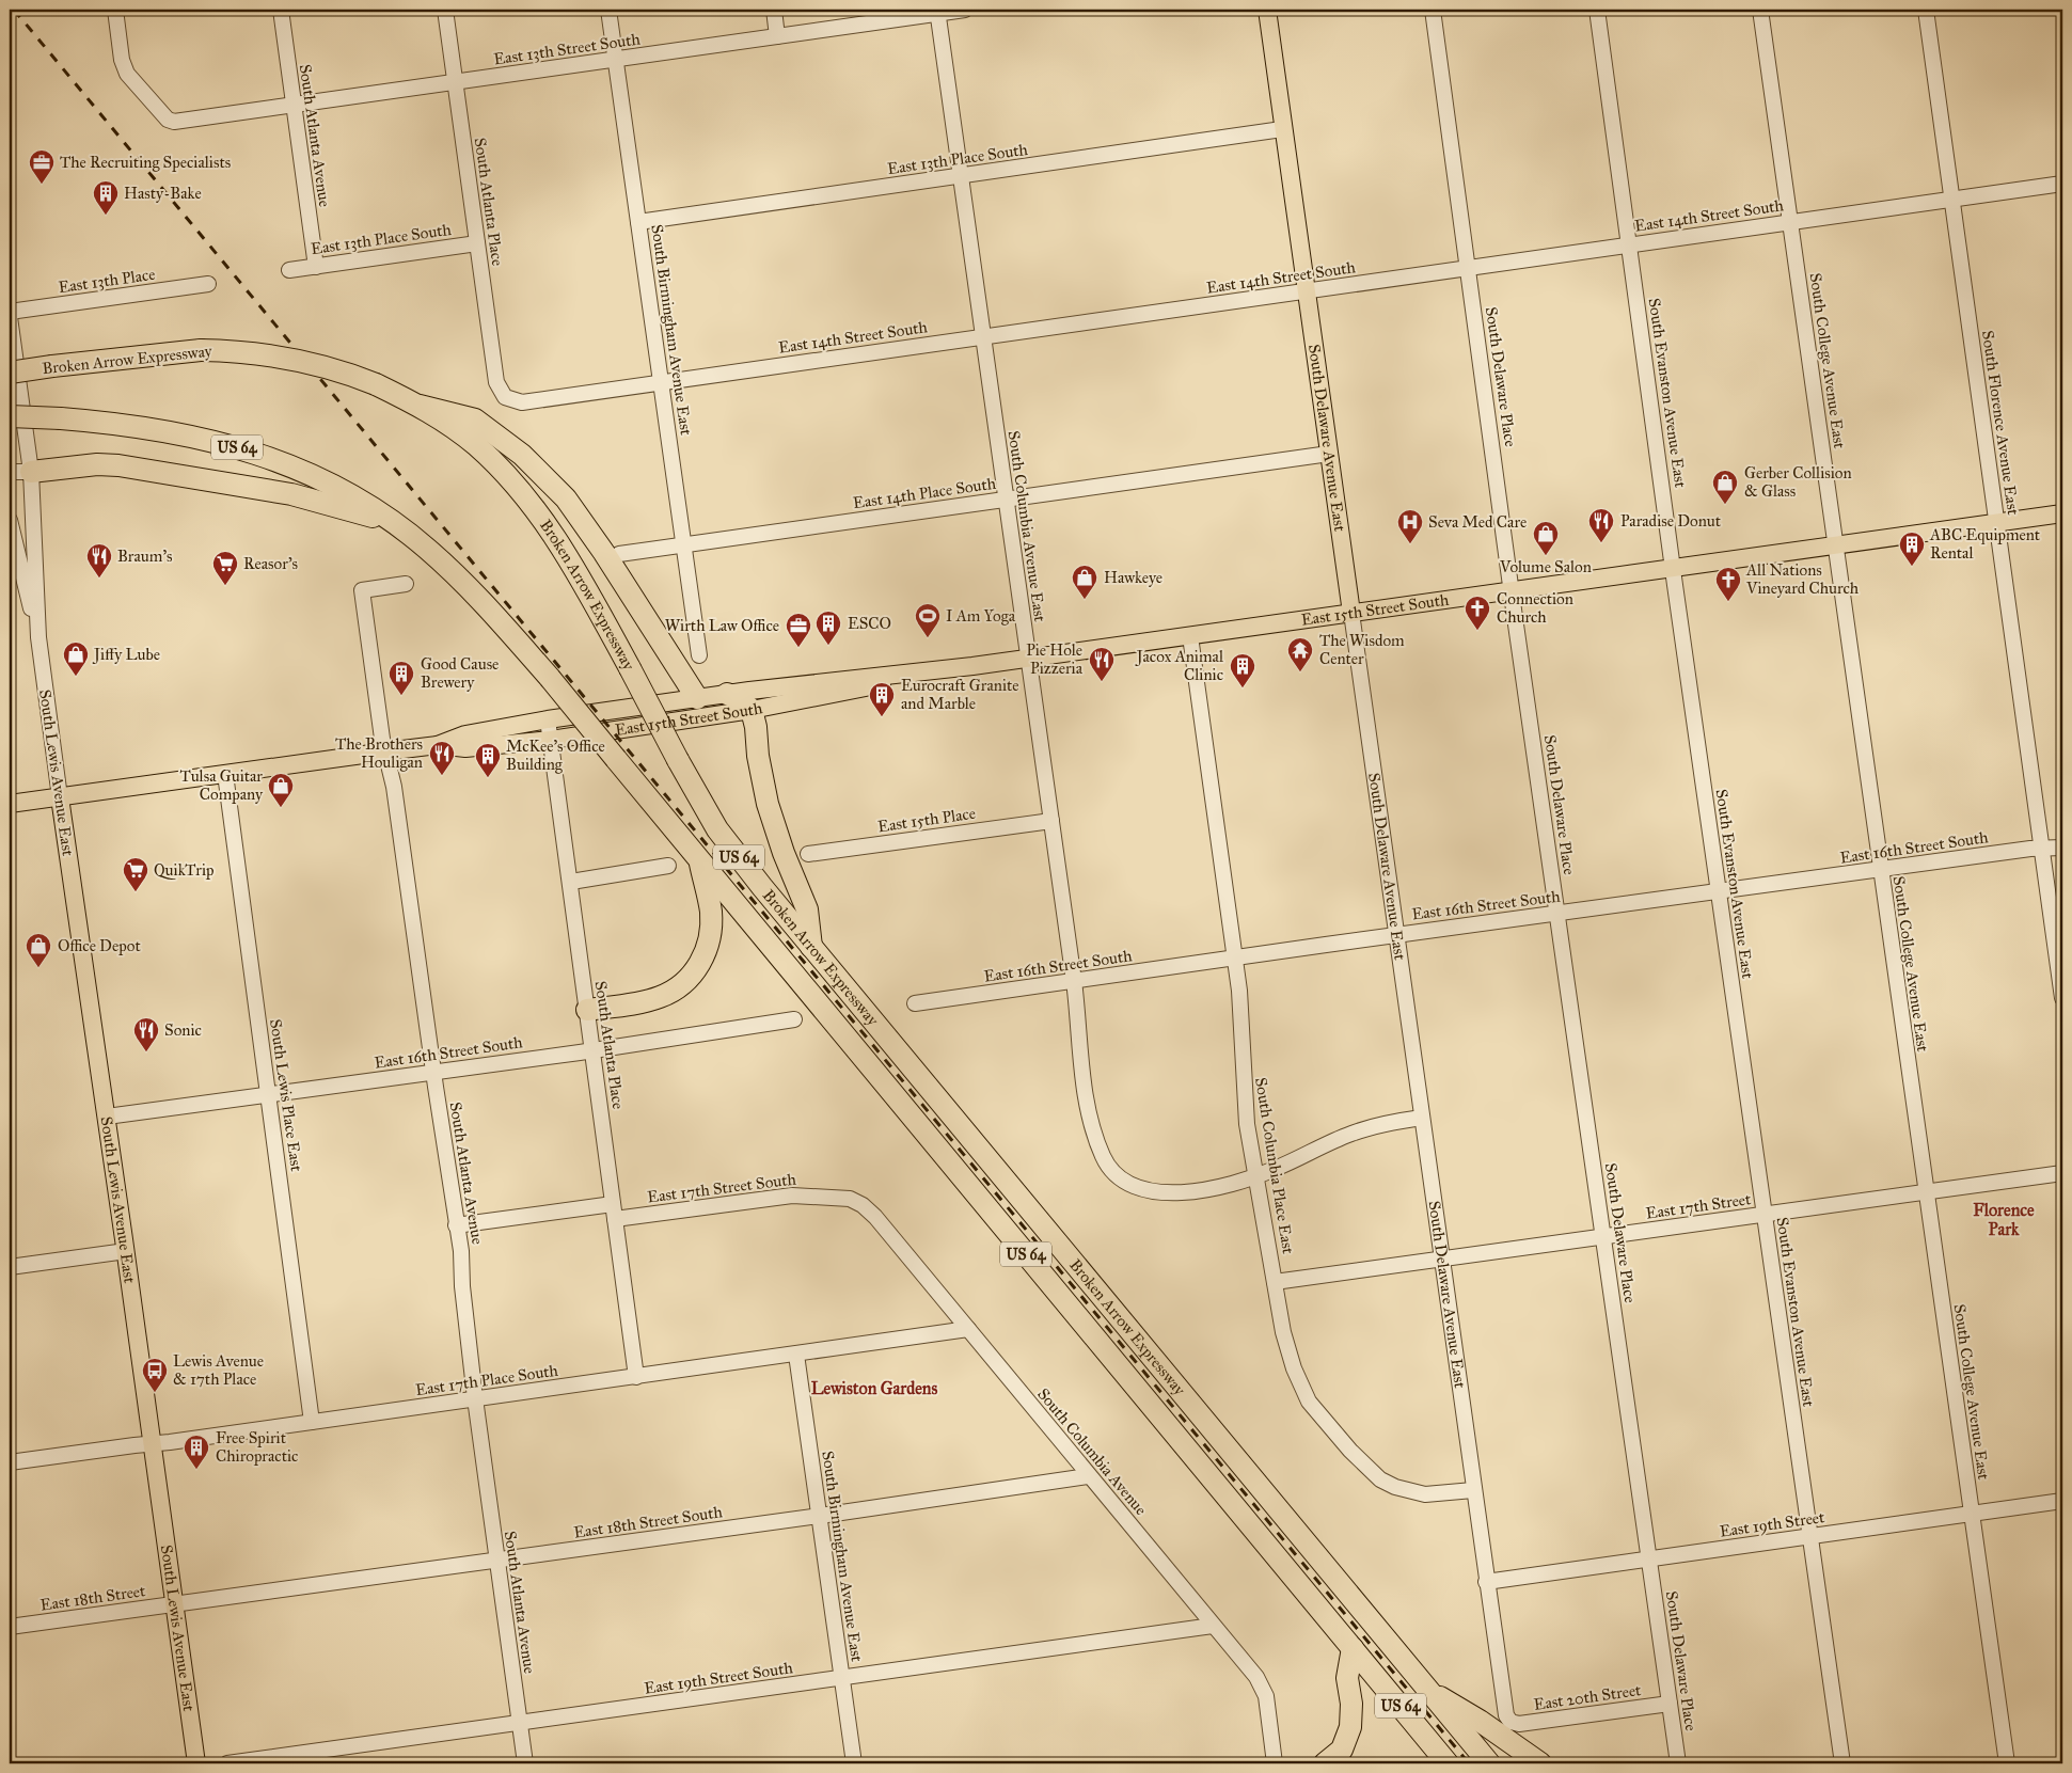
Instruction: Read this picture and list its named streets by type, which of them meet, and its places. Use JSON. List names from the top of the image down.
{
  "streets": {
    "highway": ["Broken Arrow Expressway", "US 64"],
    "main road": ["South Delaware Avenue East", "East 15th Street South", "South Lewis Avenue East"],
    "street": [
      "East 13th Street South",
      "South Atlanta Avenue",
      "East 13th Place South",
      "South Atlanta Place",
      "East 14th Street South",
      "East 13th Place",
      "South Birmingham Avenue East",
      "South College Avenue East",
      "South Delaware Place",
      "South Evanston Avenue East",
      "South Florence Avenue East",
      "East 14th Place South",
      "South Columbia Avenue East",
      "East 15th Place",
      "East 16th Street South",
      "South Lewis Place East",
      "South Columbia Place East",
      "East 17th Street South",
      "East 17th Street",
      "East 17th Place South",
      "South Columbia Avenue",
      "East 18th Street South",
      "East 19th Street",
      "East 18th Street",
      "East 19th Street South",
      "East 20th Street"
    ]
  },
  "crossings": [
    ["East 13th Street South", "South Atlanta Avenue"],
    ["East 13th Street South", "South Atlanta Place"],
    ["East 13th Street South", "South Birmingham Avenue East"],
    ["East 13th Street South", "South Columbia Avenue East"],
    ["South Atlanta Avenue", "East 13th Place South"],
    ["South Atlanta Avenue", "East 15th Street South"],
    ["South Atlanta Avenue", "East 16th Street South"],
    ["South Atlanta Avenue", "East 17th Street South"],
    ["South Atlanta Avenue", "East 17th Place South"],
    ["South Atlanta Avenue", "East 18th Street South"],
    ["South Atlanta Avenue", "East 19th Street South"],
    ["East 13th Place South", "South Atlanta Place"],
    ["East 13th Place South", "South Birmingham Avenue East"],
    ["East 13th Place South", "South Delaware Avenue East"],
    ["East 13th Place South", "South Columbia Avenue East"],
    ["South Atlanta Place", "East 14th Street South"],
    ["South Atlanta Place", "East 15th Street South"],
    ["South Atlanta Place", "East 16th Street South"],
    ["South Atlanta Place", "East 17th Street South"],
    ["South Atlanta Place", "East 17th Place South"],
    ["East 14th Street South", "South Birmingham Avenue East"],
    ["East 14th Street South", "South College Avenue East"],
    ["East 14th Street South", "South Delaware Place"],
    ["East 14th Street South", "South Evanston Avenue East"],
    ["East 14th Street South", "South Florence Avenue East"],
    ["East 14th Street South", "South Delaware Avenue East"],
    ["East 14th Street South", "South Columbia Avenue East"],
    ["South Birmingham Avenue East", "East 14th Place South"],
    ["South Birmingham Avenue East", "East 17th Place South"],
    ["South Birmingham Avenue East", "East 18th Street South"],
    ["South Birmingham Avenue East", "East 19th Street South"],
    ["South College Avenue East", "East 15th Street South"],
    ["South College Avenue East", "East 16th Street South"],
    ["South College Avenue East", "East 17th Street"],
    ["South College Avenue East", "East 19th Street"],
    ["South Delaware Place", "East 15th Street South"],
    ["South Delaware Place", "East 16th Street South"],
    ["South Delaware Place", "East 17th Street"],
    ["South Delaware Place", "East 19th Street"],
    ["South Delaware Place", "East 20th Street"],
    ["South Evanston Avenue East", "East 15th Street South"],
    ["South Evanston Avenue East", "East 16th Street South"],
    ["South Evanston Avenue East", "East 17th Street"],
    ["South Evanston Avenue East", "East 19th Street"],
    ["South Florence Avenue East", "East 15th Street South"],
    ["South Florence Avenue East", "East 16th Street South"],
    ["South Delaware Avenue East", "East 14th Place South"],
    ["South Delaware Avenue East", "East 15th Street South"],
    ["South Delaware Avenue East", "East 16th Street South"],
    ["South Delaware Avenue East", "South Columbia Place East"],
    ["South Delaware Avenue East", "East 17th Street"],
    ["South Delaware Avenue East", "East 19th Street"],
    ["South Delaware Avenue East", "East 20th Street"],
    ["East 14th Place South", "South Columbia Avenue East"],
    ["South Columbia Avenue East", "East 15th Street South"],
    ["South Columbia Avenue East", "East 15th Place"],
    ["South Columbia Avenue East", "East 16th Street South"],
    ["South Columbia Avenue East", "South Columbia Place East"],
    ["East 15th Street South", "South Lewis Avenue East"],
    ["East 15th Street South", "South Lewis Place East"],
    ["East 15th Street South", "South Columbia Place East"],
    ["South Lewis Avenue East", "East 16th Street South"],
    ["South Lewis Avenue East", "East 17th Place South"],
    ["South Lewis Avenue East", "East 18th Street"],
    ["East 16th Street South", "South Lewis Place East"],
    ["East 16th Street South", "South Columbia Place East"],
    ["South Lewis Place East", "East 17th Place South"],
    ["South Columbia Place East", "East 17th Street"],
    ["East 17th Street South", "South Columbia Avenue"],
    ["East 17th Place South", "South Columbia Avenue"],
    ["South Columbia Avenue", "East 18th Street South"],
    ["South Columbia Avenue", "East 19th Street South"],
    ["East 18th Street South", "East 18th Street"]
  ],
  "districts": ["Florence Park", "Lewiston Gardens"],
  "places": {
    "office": ["The Recruiting Specialists", "Wirth Law Office"],
    "building": [
      "Hasty-Bake",
      "ABC Equipment Rental",
      "ESCO",
      "Jacox Animal Clinic",
      "Good Cause Brewery",
      "Eurocraft Granite and Marble",
      "McKee's Office Building",
      "Free Spirit Chiropractic"
    ],
    "shop": [
      "Gerber Collision & Glass",
      "Volume Salon",
      "Hawkeye",
      "Jiffy Lube",
      "Tulsa Guitar Company",
      "Office Depot"
    ],
    "restaurant": [
      "Paradise Donut",
      "Braum's",
      "Pie Hole Pizzeria",
      "The Brothers Houligan",
      "Sonic"
    ],
    "hospital": ["Seva Med Care"],
    "supermarket": ["Reasor's", "QuikTrip"],
    "church": ["All Nations Vineyard Church", "Connection Church"],
    "sports": ["I Am Yoga"],
    "temple": ["The Wisdom Center"],
    "bus stop": ["Lewis Avenue & 17th Place"]
  }
}
